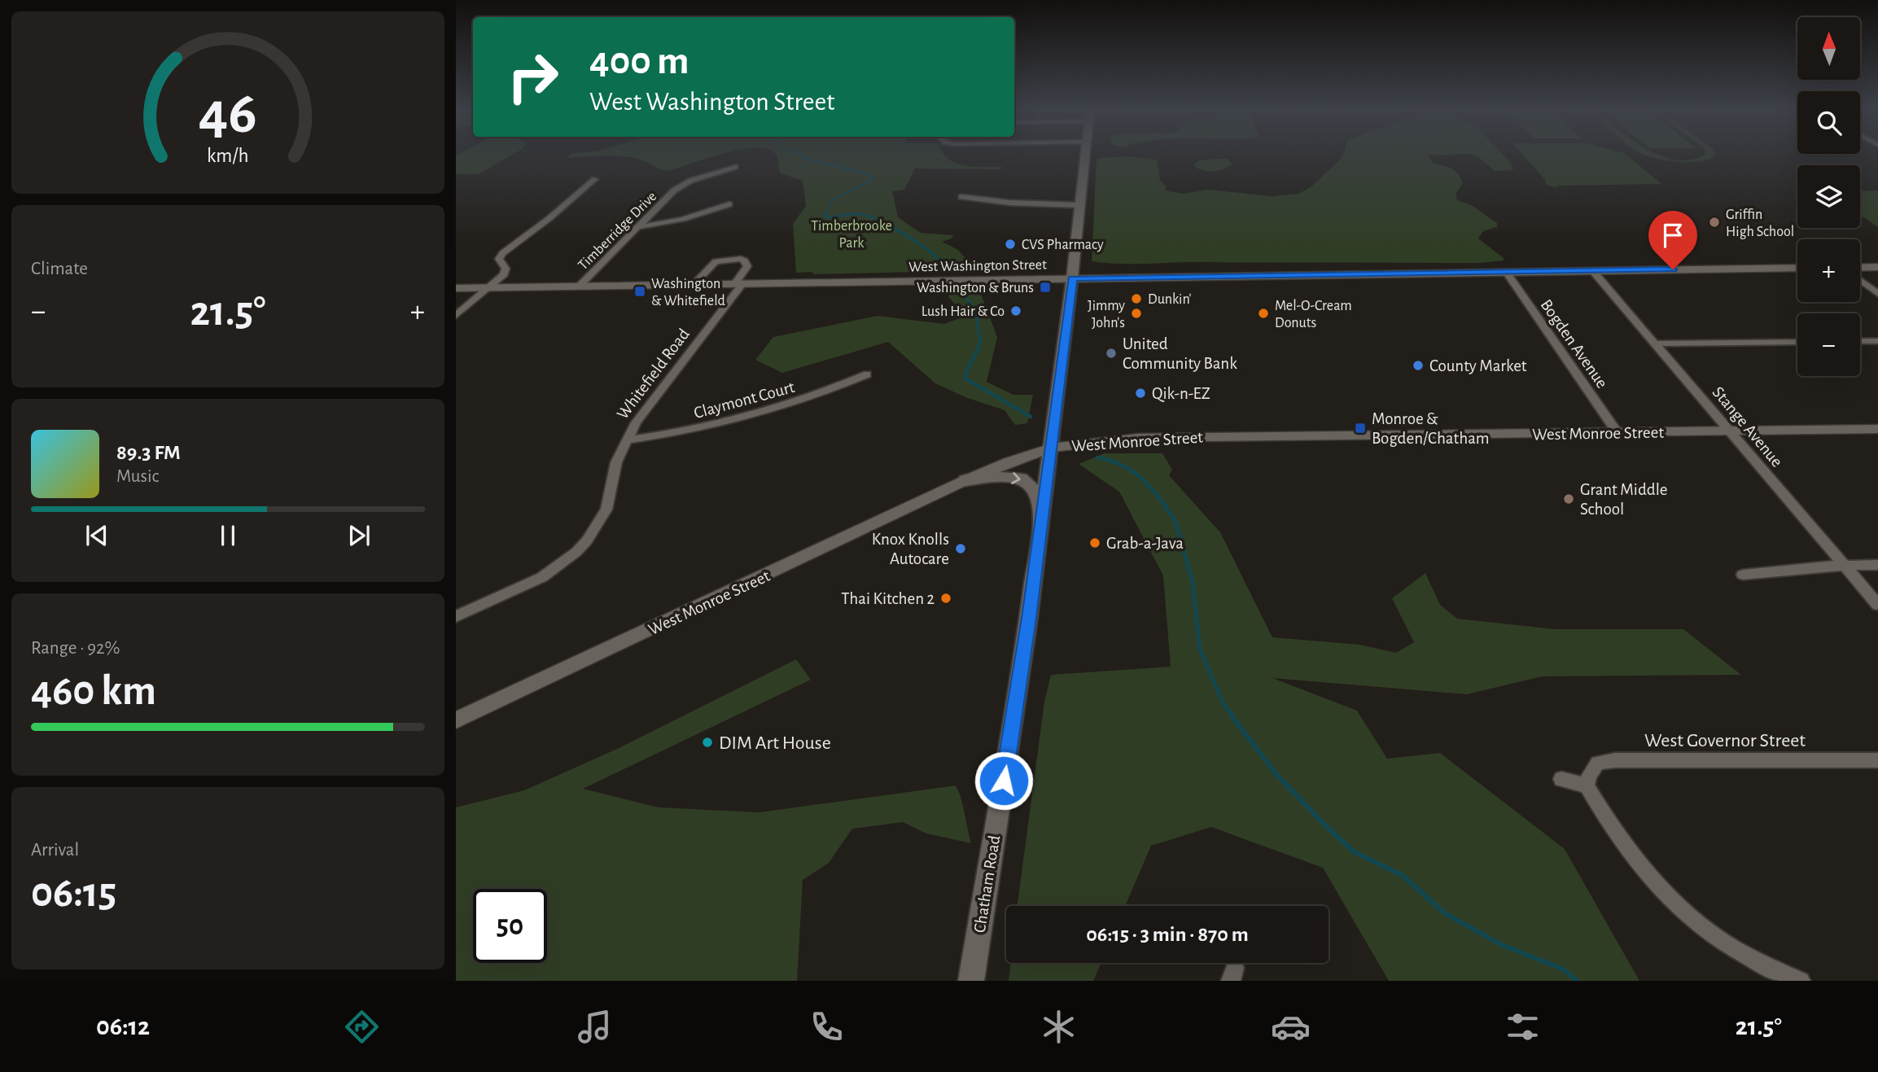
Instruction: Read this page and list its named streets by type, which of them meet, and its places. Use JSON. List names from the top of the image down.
{
  "streets": {
    "main road": ["Chatham Road"],
    "street": [
      "Timberridge Drive",
      "West Washington Street",
      "Bogden Avenue",
      "Whitefield Road",
      "Claymont Court",
      "Stange Avenue",
      "West Monroe Street",
      "West Governor Street"
    ]
  },
  "crossings": [
    ["Timberridge Drive", "West Washington Street"],
    ["West Washington Street", "Bogden Avenue"],
    ["West Washington Street", "Whitefield Road"],
    ["West Washington Street", "Stange Avenue"],
    ["West Washington Street", "Chatham Road"],
    ["Bogden Avenue", "West Monroe Street"],
    ["Whitefield Road", "Claymont Court"],
    ["Stange Avenue", "West Monroe Street"],
    ["West Monroe Street", "Chatham Road"]
  ],
  "parks": ["Timberbrooke Park"],
  "places": {
    "other": [
      "Griffin High School",
      "CVS Pharmacy",
      "Dunkin'",
      "Lush Hair & Co",
      "Jimmy John's",
      "Mel-O-Cream Donuts",
      "United Community Bank",
      "County Market",
      "Qik-n-EZ",
      "Grant Middle School",
      "Grab-a-Java",
      "Knox Knolls Autocare",
      "Thai Kitchen 2",
      "DIM Art House"
    ],
    "transit": ["Washington & Bruns", "Washington & Whitefield", "Monroe & Bogden/Chatham"]
  },
  "north": "top",
  "page": {
    "map_buttons": ["+", "−"],
    "turn": ["400 m", "West Washington Street"],
    "tile": [
      "Climate",
      ["Range · 92%", "460 km"],
      ["Arrival", "06:15"]
    ],
    "heat": ["−", "21.5°", "+"],
    "song": ["89.3 FM", "Music"],
    "limit": "50",
    "trip": "06:15 · 3 min · 870 m",
    "tabs": ["06:12", "21.5°"],
    "gauge": ["46", "km/h"]
  }
}
